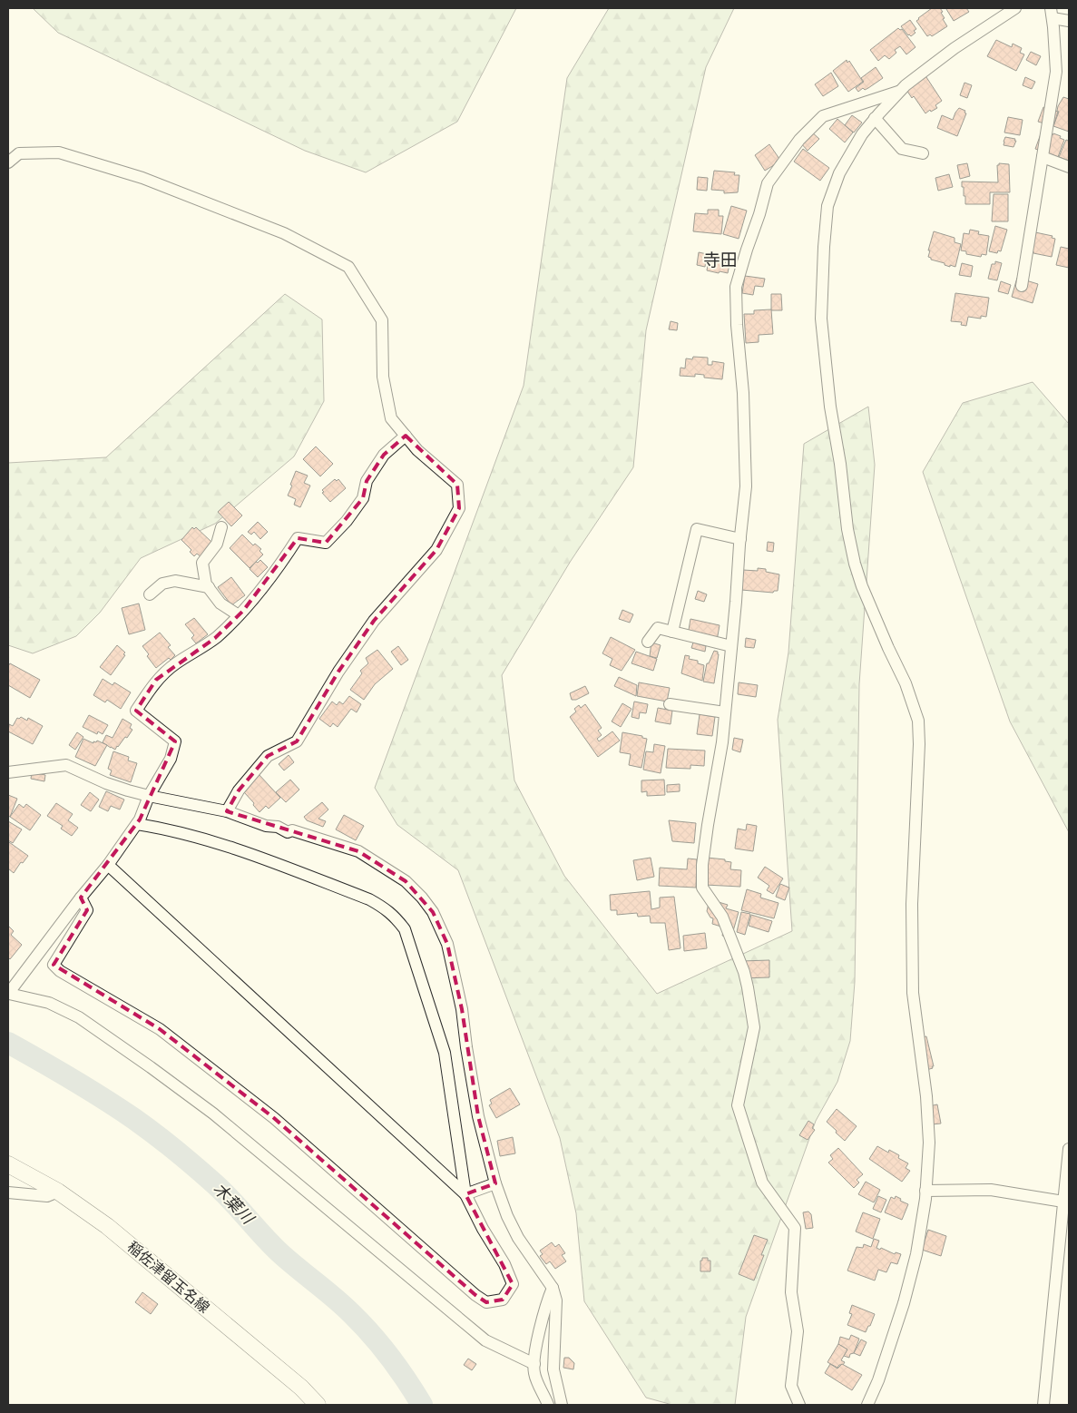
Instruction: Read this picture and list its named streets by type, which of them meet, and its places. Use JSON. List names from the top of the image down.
{
  "streets": {
    "main road": ["稲佐津留玉名線"]
  },
  "districts": ["寺田"],
  "water": ["木葉川"]
}
